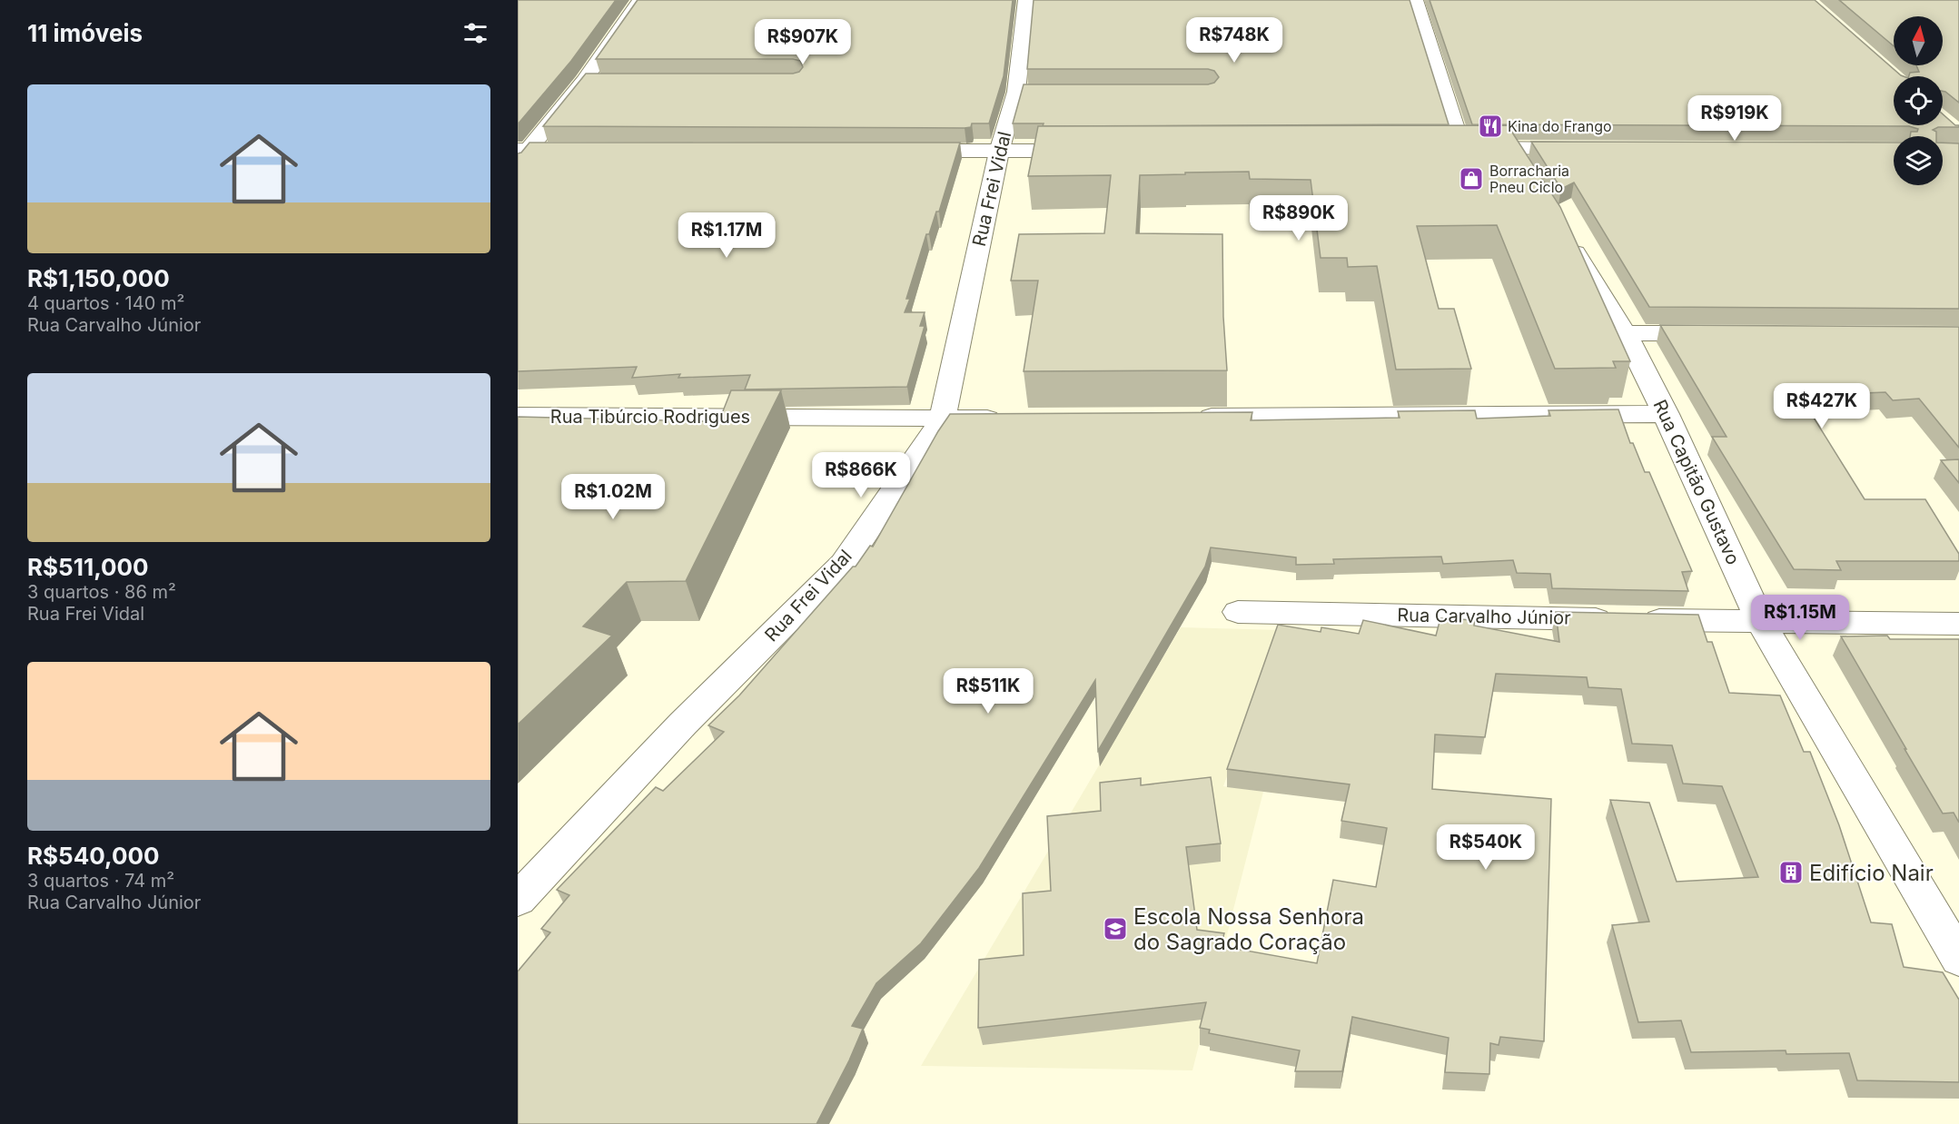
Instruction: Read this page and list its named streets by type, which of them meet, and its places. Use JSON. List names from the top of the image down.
{
  "streets": {
    "street": [
      "Rua Frei Vidal",
      "Rua Tibúrcio Rodrigues",
      "Rua Capitão Gustavo",
      "Rua Carvalho Júnior"
    ]
  },
  "crossings": [
    ["Rua Frei Vidal", "Rua Tibúrcio Rodrigues"],
    ["Rua Capitão Gustavo", "Rua Carvalho Júnior"]
  ],
  "places": {
    "restaurant": ["Kina do Frango"],
    "shop": ["Borracharia Pneu Ciclo"],
    "building": ["Edifício Nair"],
    "school or university": ["Escola Nossa Senhora do Sagrado Coração"]
  },
  "north": "top",
  "page": {
    "heading": "11 imóveis",
    "price": [
      "R$748K",
      "R$907K",
      "R$919K",
      "R$890K",
      "R$1.17M",
      "R$427K",
      "R$866K",
      "R$1.02M",
      "R$1.15M",
      "R$511K",
      "R$540K"
    ],
    "list": [
      {
        "name": "R$1,150,000",
        "note": "4 quartos · 140 m² · Rua Carvalho Júnior"
      },
      {
        "name": "R$511,000",
        "note": "3 quartos · 86 m² · Rua Frei Vidal"
      },
      {
        "name": "R$540,000",
        "note": "3 quartos · 74 m² · Rua Carvalho Júnior"
      }
    ]
  }
}
